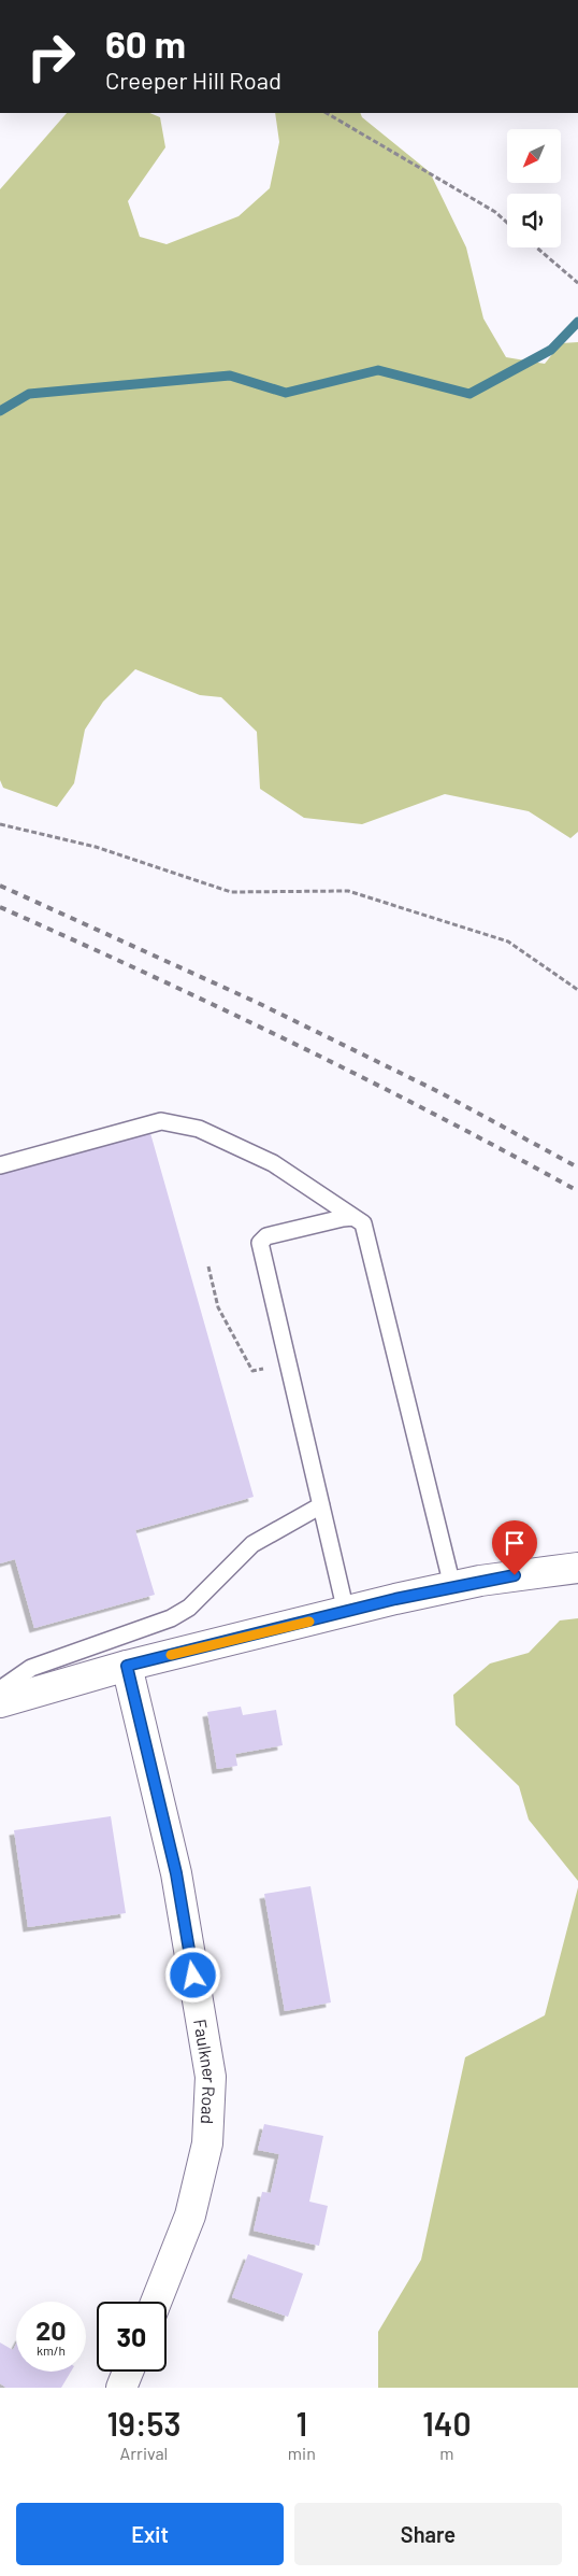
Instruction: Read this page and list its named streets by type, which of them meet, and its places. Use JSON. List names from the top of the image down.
{
  "streets": {
    "street": ["Faulkner Road"]
  },
  "north": "bottom left",
  "page": {
    "turn": ["60 m", "Creeper Hill Road"],
    "speed": "20 km/h",
    "limit": "30",
    "eta": [
      "19:53",
      "Arrival",
      "1",
      "min",
      "140",
      "m"
    ],
    "buttons": ["Exit", "Share"]
  }
}
